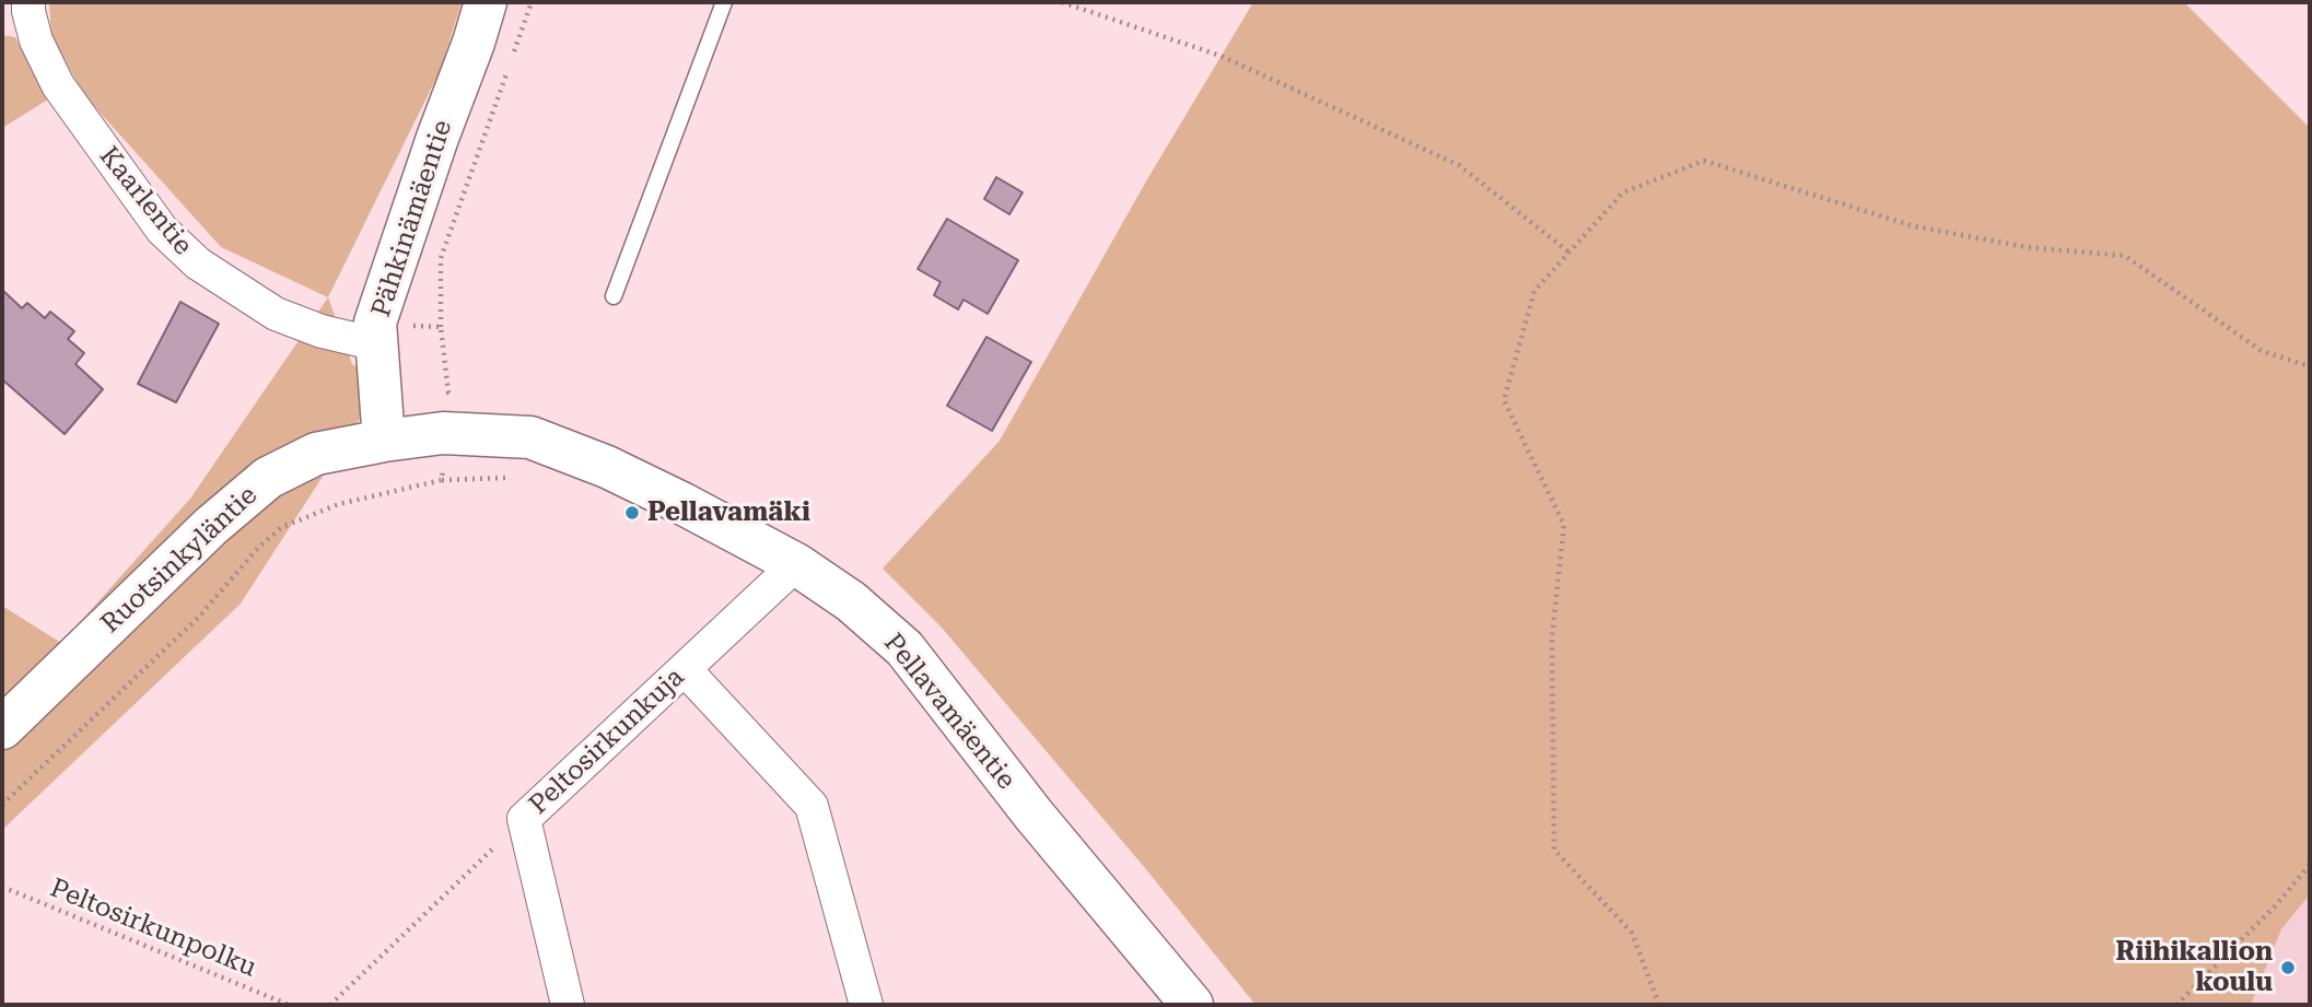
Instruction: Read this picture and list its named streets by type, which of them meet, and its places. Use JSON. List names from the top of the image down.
{
  "streets": {
    "street": [
      "Kaarlentie",
      "Pähkinämäentie",
      "Ruotsinkyläntie",
      "Pellavamäentie",
      "Peltosirkunkuja"
    ],
    "path": ["Peltosirkunpolku"]
  },
  "crossings": [
    ["Kaarlentie", "Pähkinämäentie"],
    ["Pähkinämäentie", "Ruotsinkyläntie"],
    ["Pähkinämäentie", "Pellavamäentie"],
    ["Ruotsinkyläntie", "Pellavamäentie"],
    ["Pellavamäentie", "Peltosirkunkuja"]
  ],
  "places": ["Pellavamäki", "Riihikallion koulu"]
}
